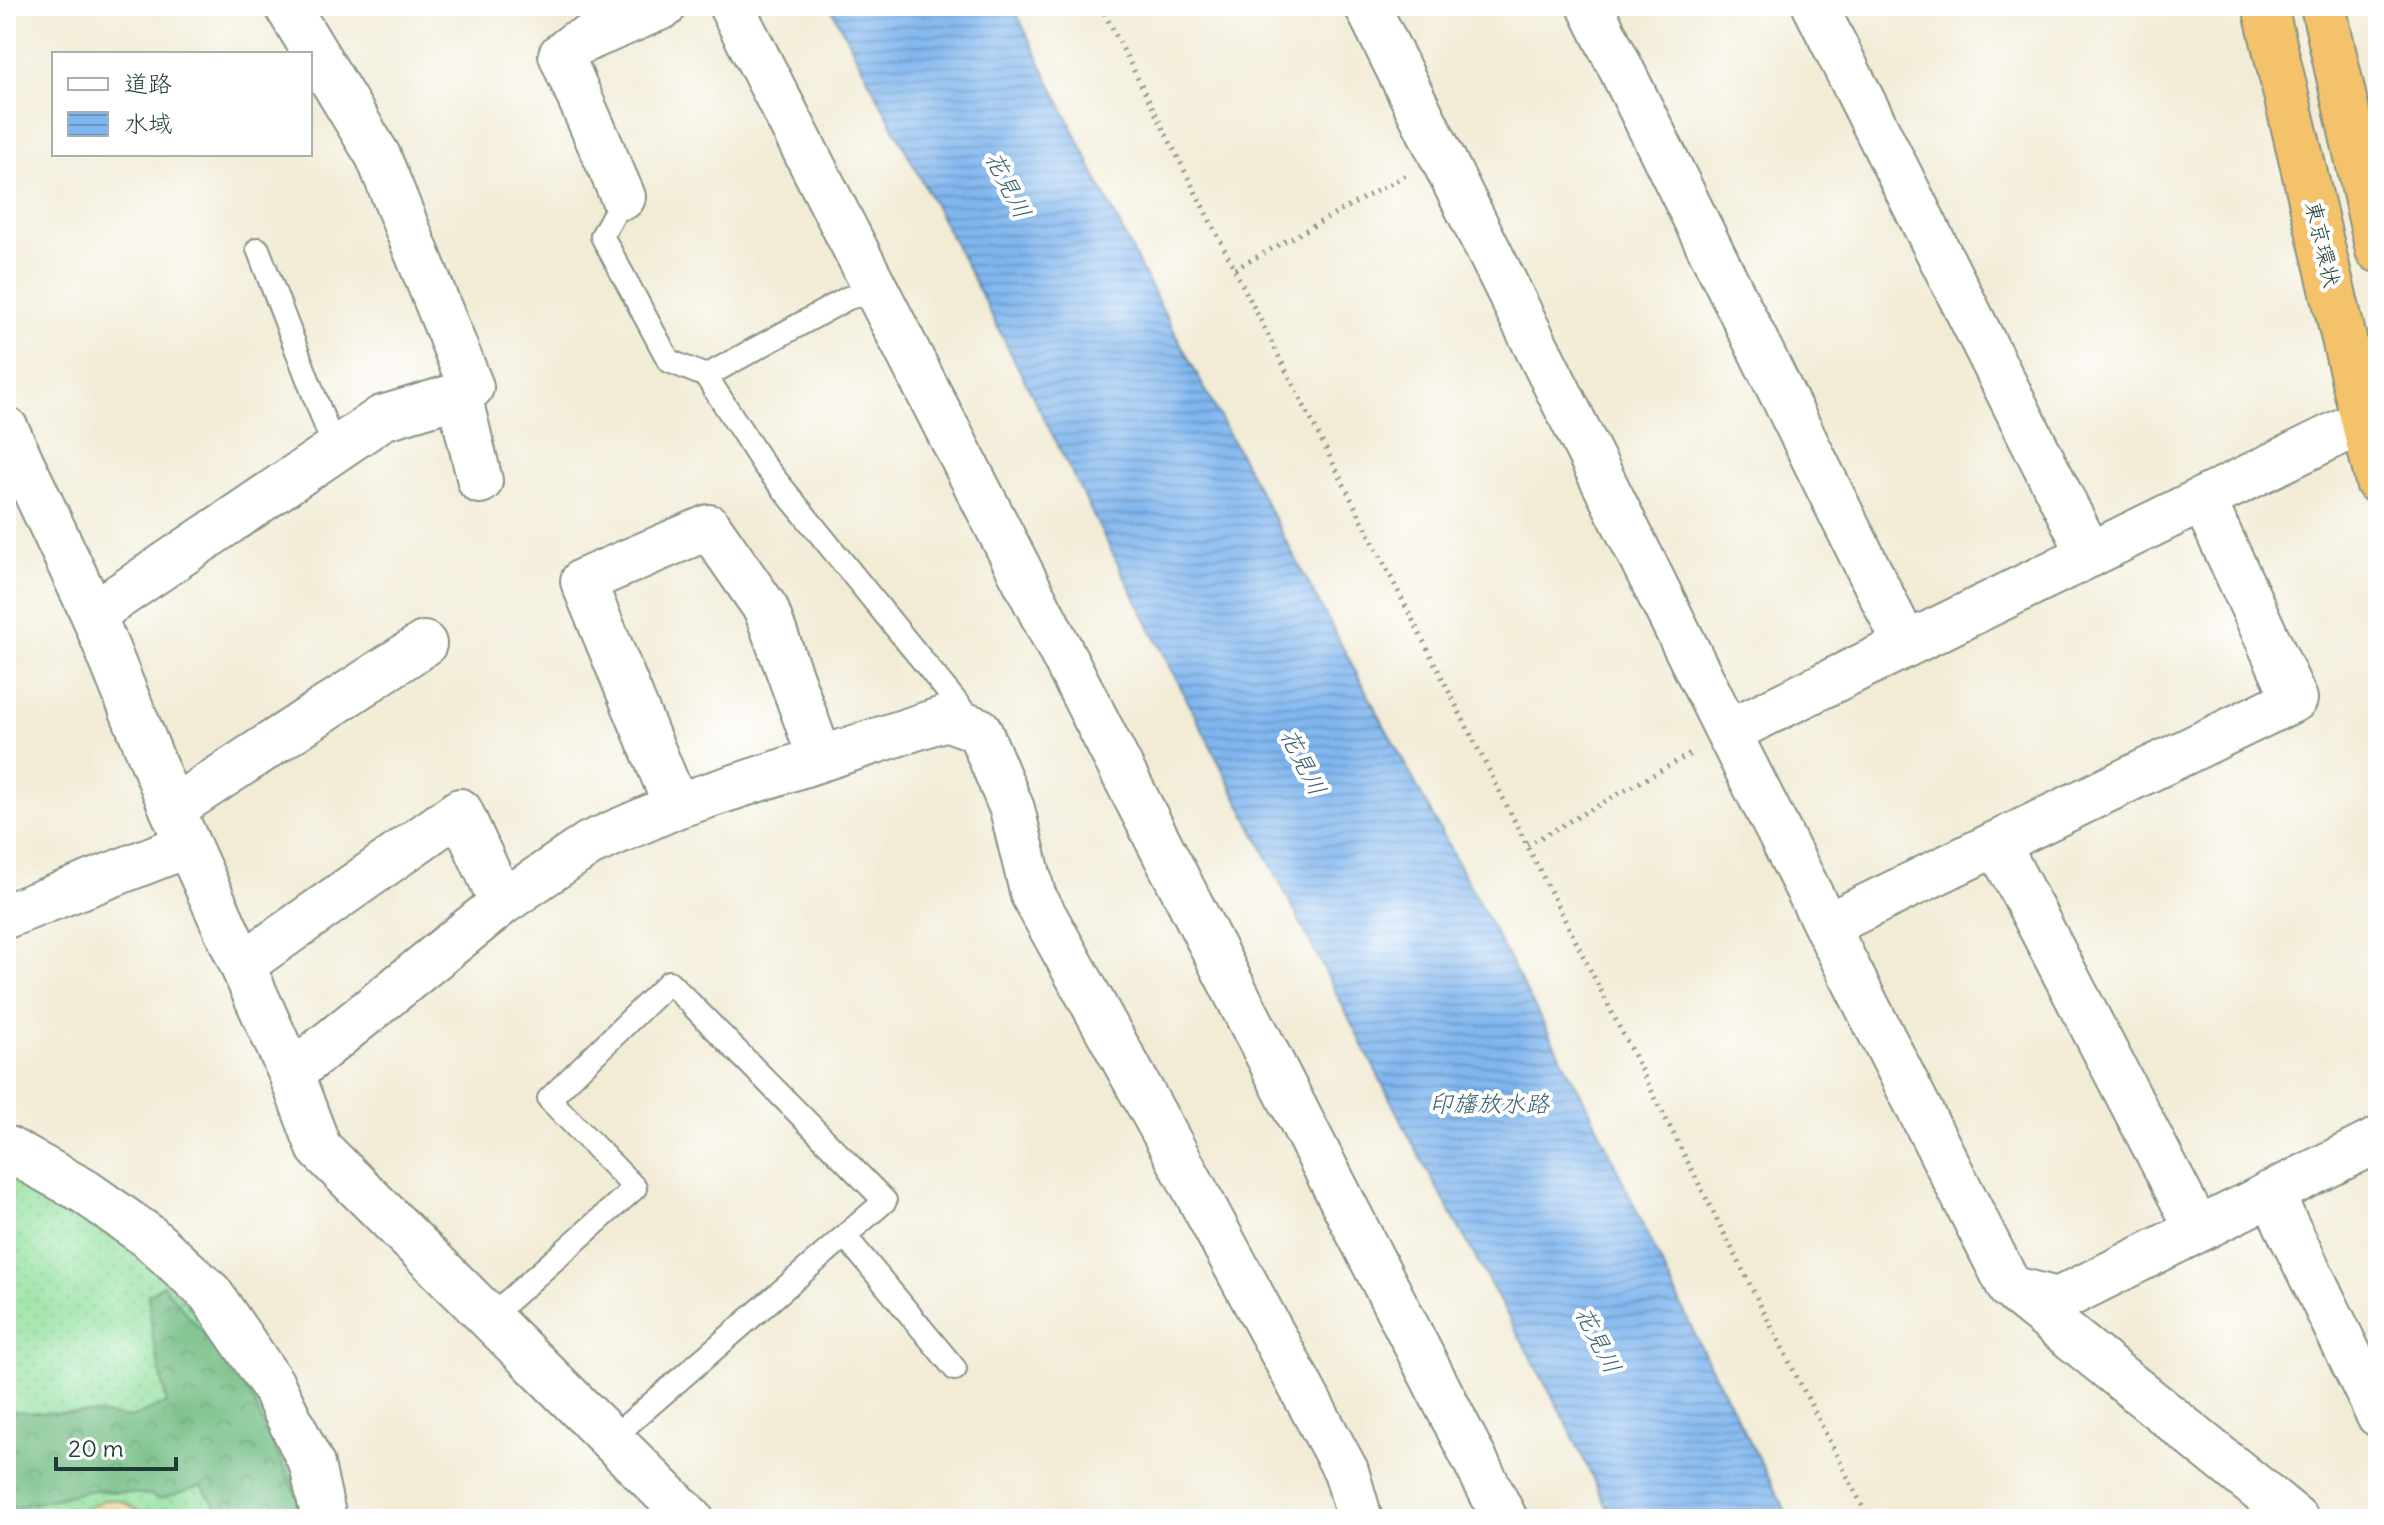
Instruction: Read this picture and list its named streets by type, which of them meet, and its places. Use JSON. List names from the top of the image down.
{
  "streets": {
    "highway": ["東京環状"]
  },
  "water": ["花見川", "印旛放水路"],
  "legend": ["道路", "水域"],
  "scale_bar": "20 m"
}
